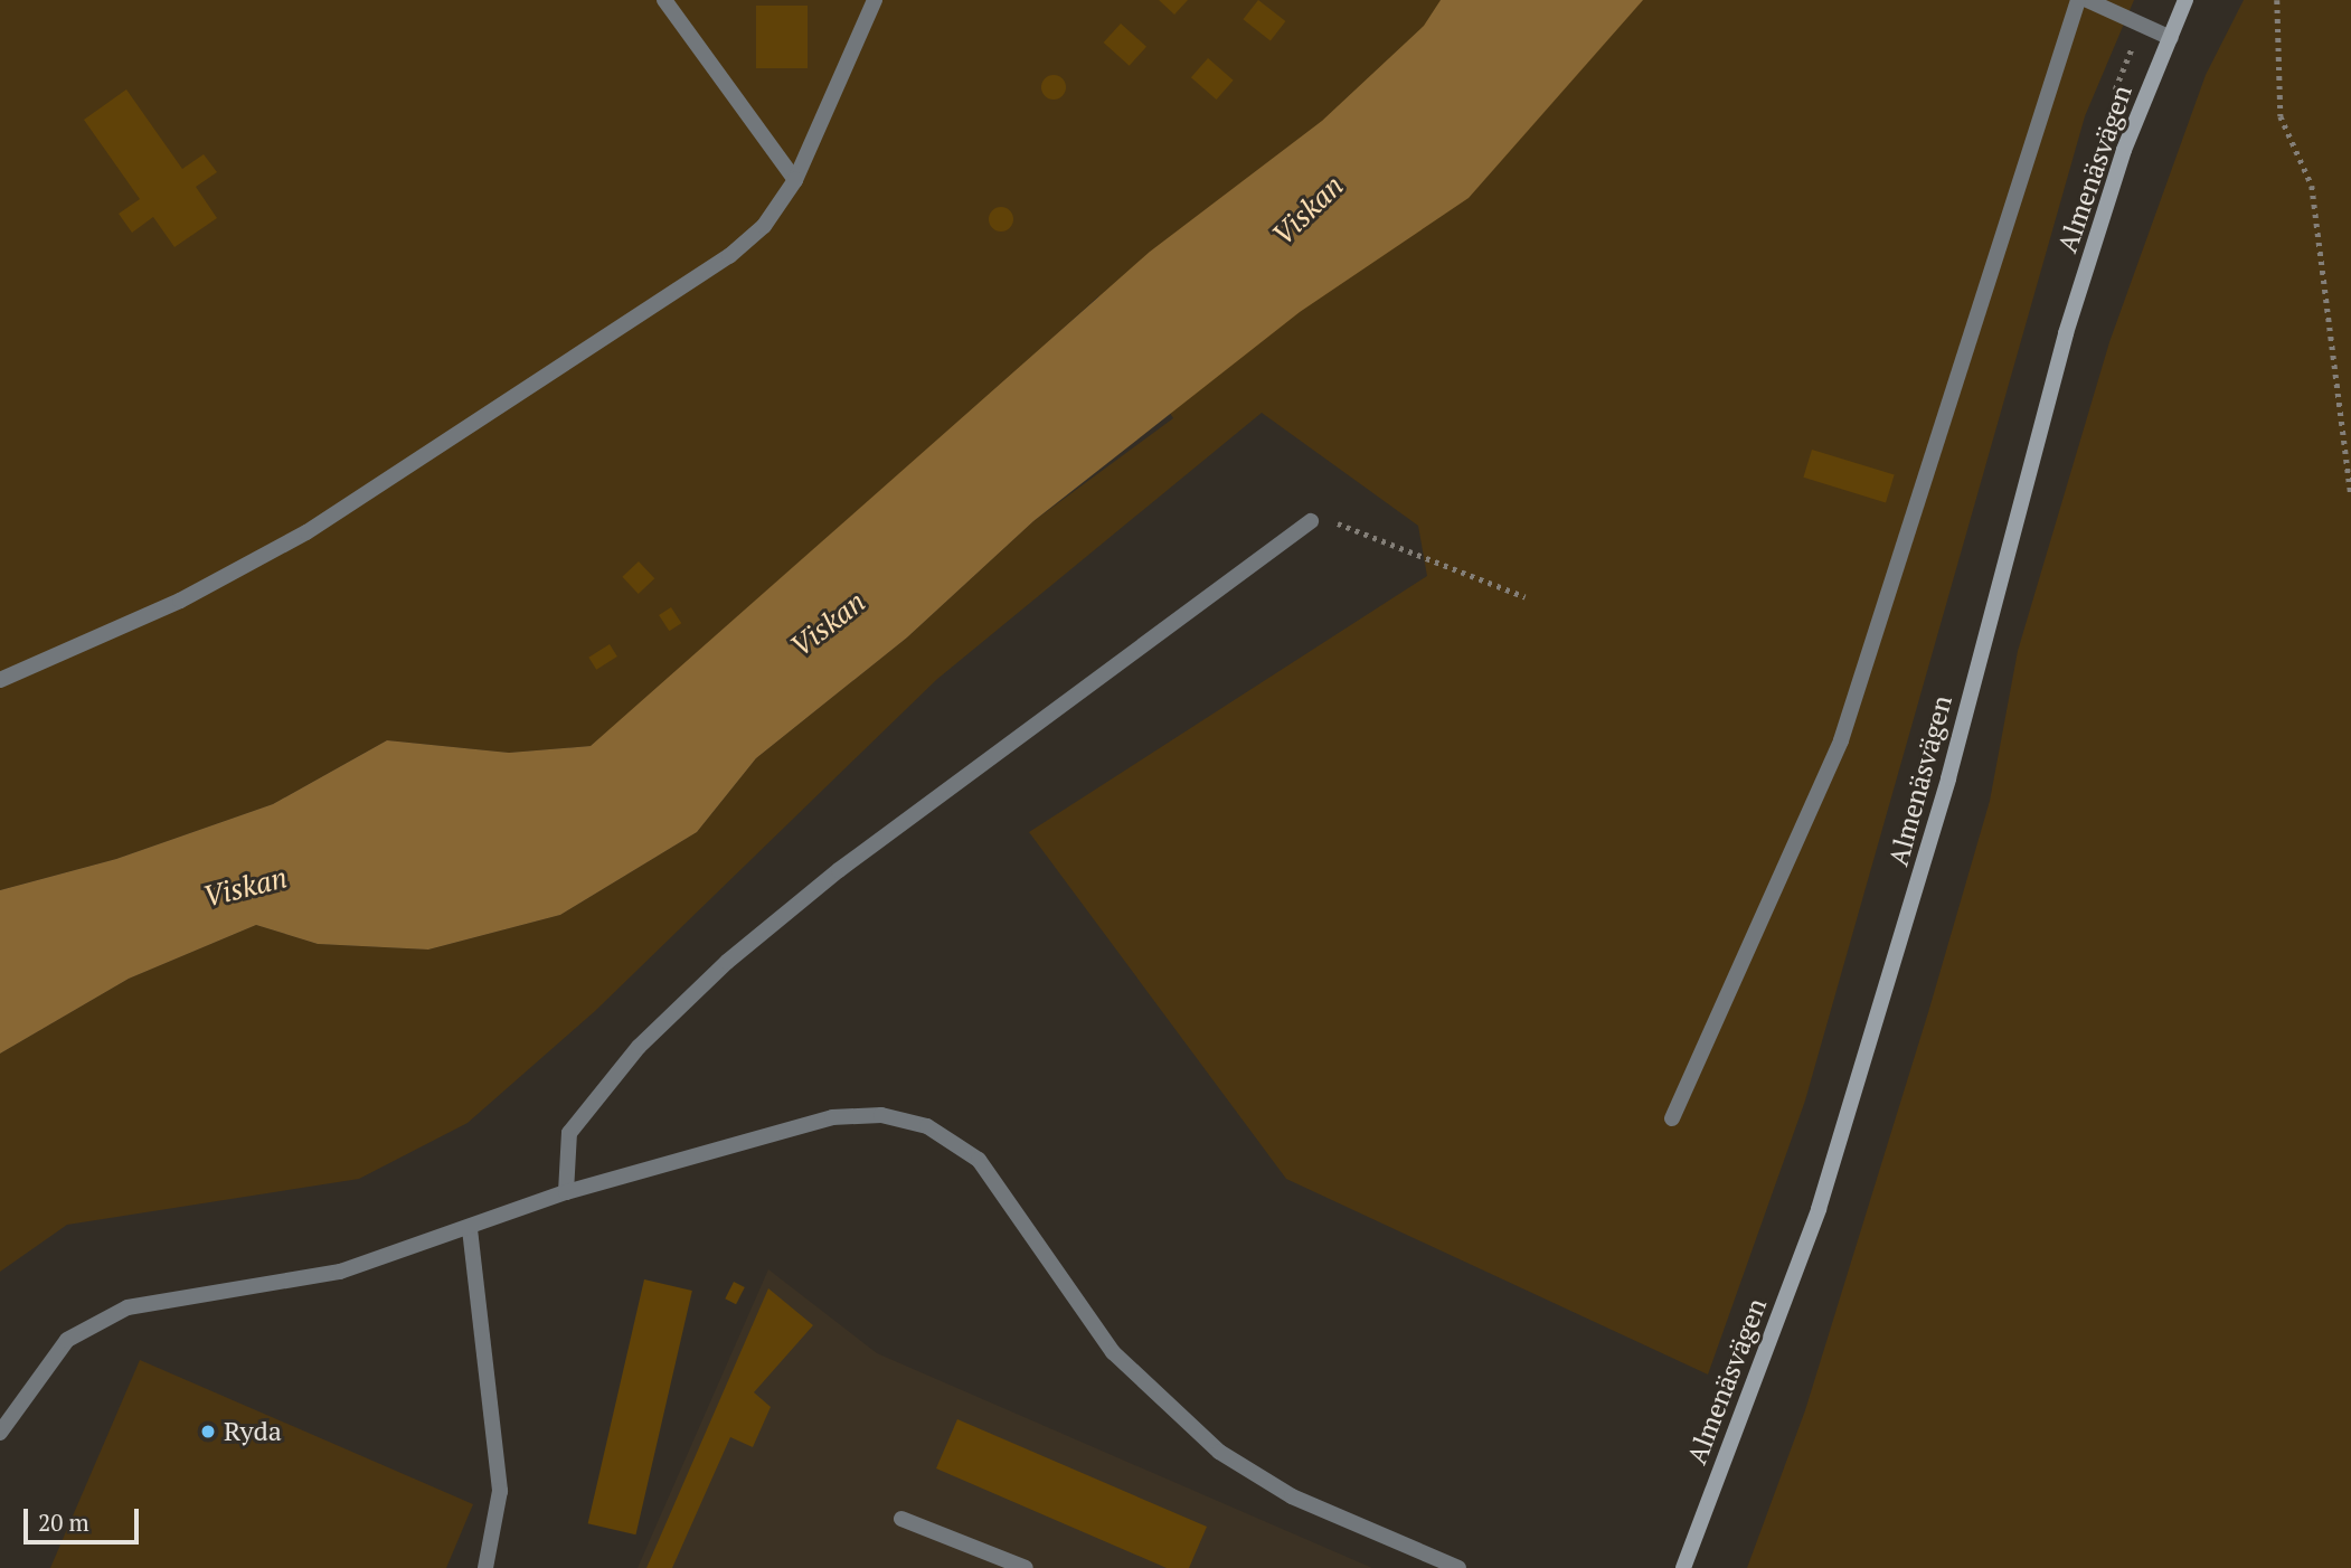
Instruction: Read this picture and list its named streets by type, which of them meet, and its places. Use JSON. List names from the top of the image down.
{
  "streets": {
    "street": ["Almenäsvägen"]
  },
  "water": ["Viskan"],
  "places": ["Ryda"],
  "scale_bar": "20 m"
}
